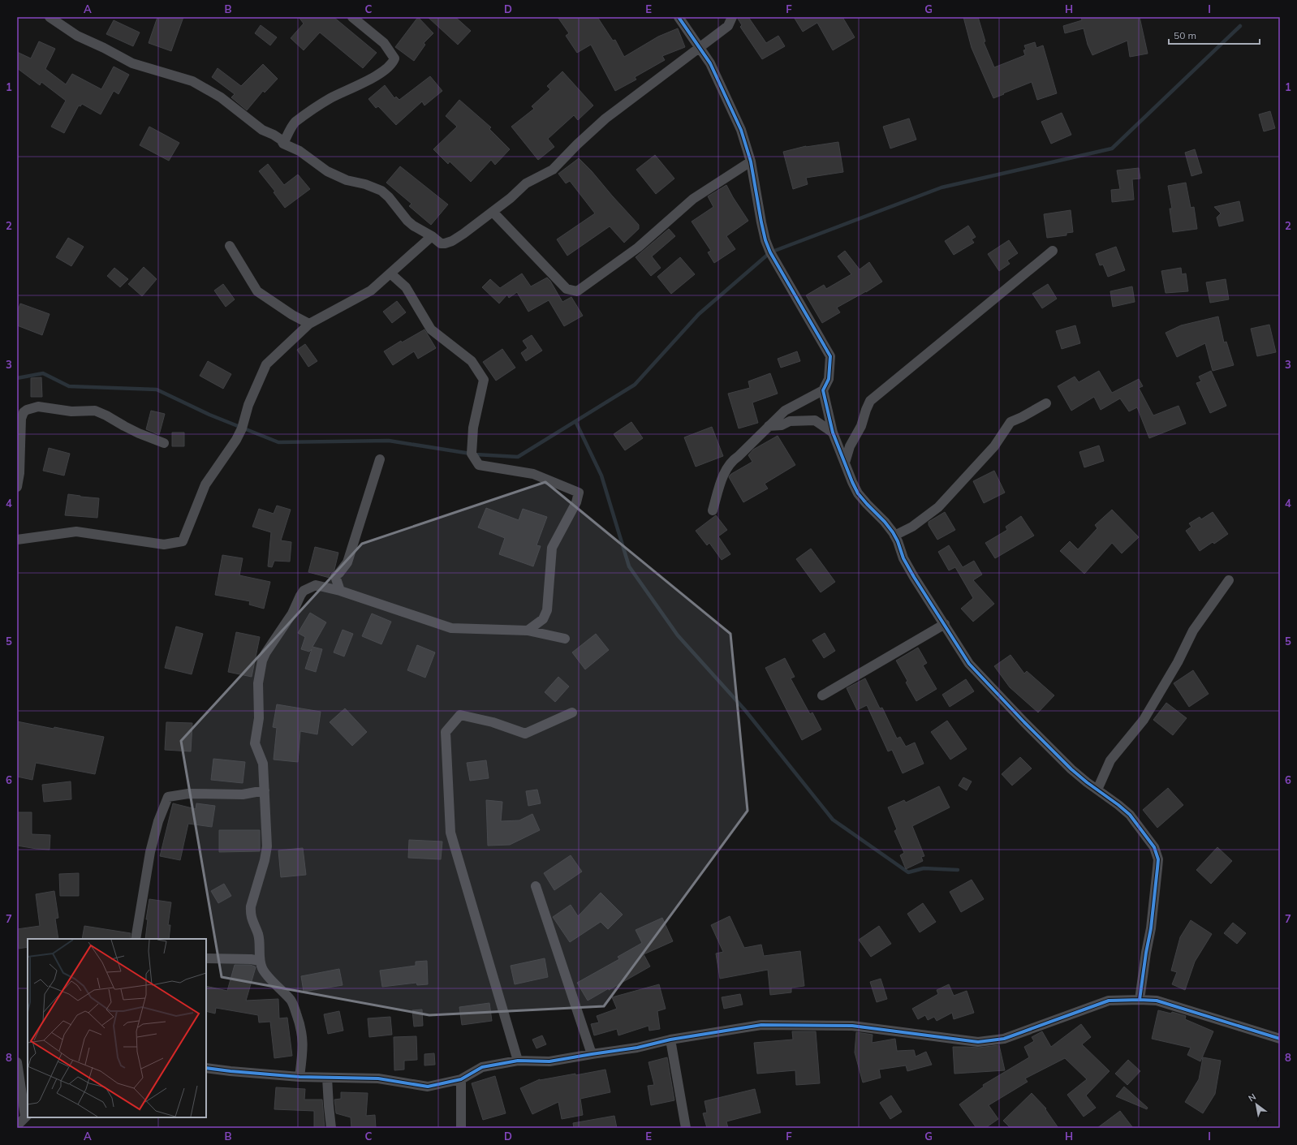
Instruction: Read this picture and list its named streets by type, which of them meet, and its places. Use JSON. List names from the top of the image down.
{
  "scale_bar": "50 m",
  "north": "top left",
  "grid": {
    "columns": [
      "A",
      "B",
      "C",
      "D",
      "E",
      "F",
      "G",
      "H",
      "I"
    ],
    "rows": [
      "1",
      "2",
      "3",
      "4",
      "5",
      "6",
      "7",
      "8"
    ]
  }
}
